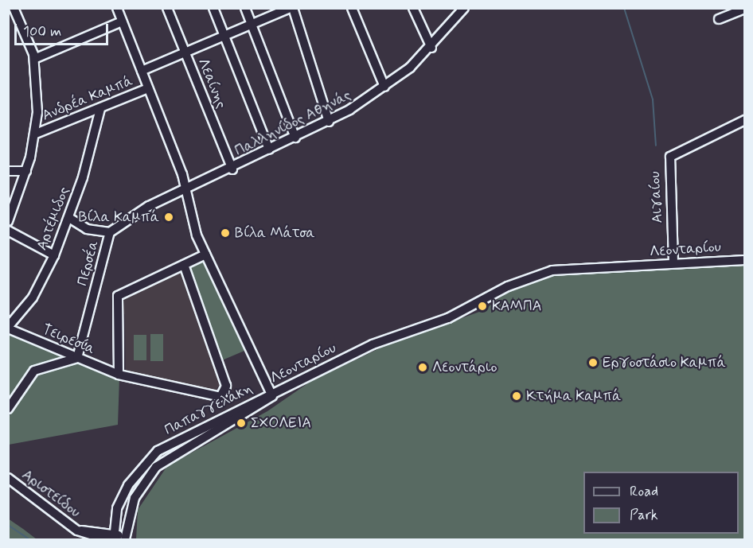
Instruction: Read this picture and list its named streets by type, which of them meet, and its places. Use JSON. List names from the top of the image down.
{
  "streets": {
    "street": [
      "Λεαίνης",
      "Ανδρέα Καμπά",
      "Παλληνίδος Αθηνάς",
      "Αιγαίου",
      "Αρτέμιδος",
      "Λεονταρίου",
      "Περσέα",
      "Tειρεσία",
      "Παπαγγελάκη",
      "Αριστείδου"
    ]
  },
  "crossings": [
    ["Λεαίνης", "Παλληνίδος Αθηνάς"],
    ["Ανδρέα Καμπά", "Αρτέμιδος"],
    ["Ανδρέα Καμπά", "Λεονταρίου"],
    ["Παλληνίδος Αθηνάς", "Λεονταρίου"],
    ["Παλληνίδος Αθηνάς", "Περσέα"],
    ["Αιγαίου", "Λεονταρίου"],
    ["Αρτέμιδος", "Tειρεσία"],
    ["Λεονταρίου", "Περσέα"],
    ["Λεονταρίου", "Παπαγγελάκη"],
    ["Περσέα", "Tειρεσία"],
    ["Παπαγγελάκη", "Αριστείδου"]
  ],
  "places": [
    "Βίλα Καμπά",
    "Βίλα Μάτσα",
    "ΚΑΜΠΑ",
    "Εργοστάσιο Καμπά",
    "Λεοντάριο",
    "Kτήμα Καμπά",
    "ΣΧΟΛΕΙΑ"
  ],
  "legend": ["Road", "Park"],
  "scale_bar": "100 m"
}
